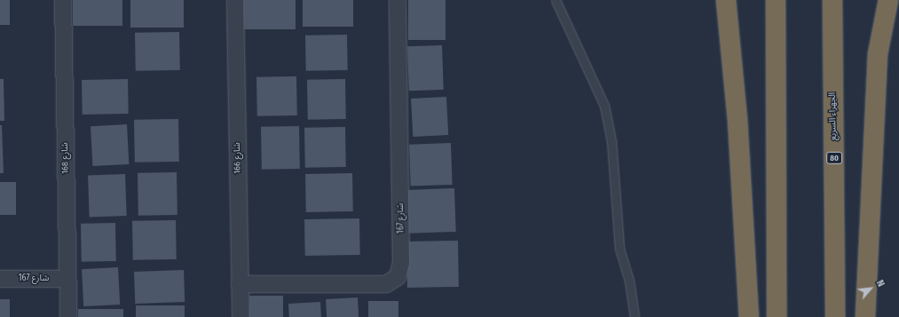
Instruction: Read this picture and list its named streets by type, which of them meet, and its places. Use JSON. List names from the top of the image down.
{
  "streets": {
    "highway": ["الجهراء السريع", "80"],
    "street": ["شارع 168", "شارع 166", "شارع 167"]
  },
  "crossings": [
    ["شارع 168", "شارع 167"],
    ["شارع 166", "شارع 167"]
  ],
  "north": "top right"
}
